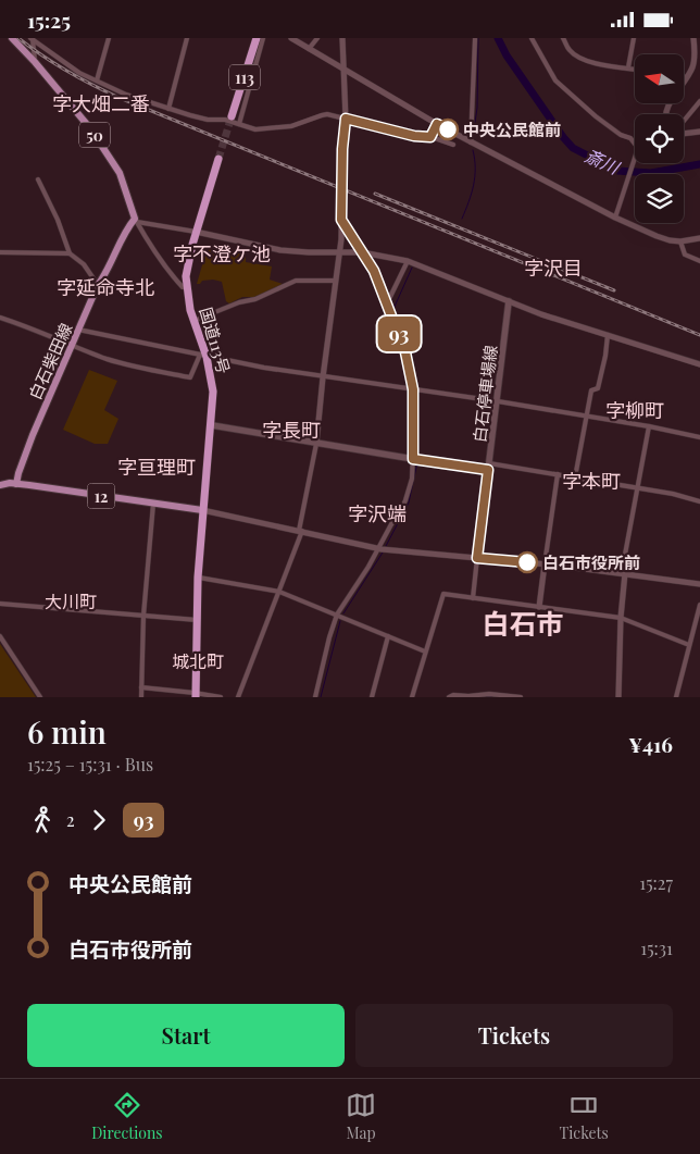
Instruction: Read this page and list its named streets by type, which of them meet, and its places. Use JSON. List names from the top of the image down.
{
  "streets": {
    "highway": ["113", "国道113号"],
    "main road": [
      "50",
      "白石柴田線",
      "白石停車場線",
      "12"
    ]
  },
  "crossings": [
    ["50", "白石柴田線"],
    ["国道113号", "12"],
    ["白石柴田線", "12"]
  ],
  "districts": [
    "字大畑二番",
    "字不澄ケ池",
    "字沢目",
    "字延命寺北",
    "字柳町",
    "字長町",
    "字亘理町",
    "字本町",
    "字沢端",
    "大川町",
    "白石市",
    "城北町"
  ],
  "water": ["斎川"],
  "places": ["中央公民館前", "白石市役所前"],
  "lines": ["bus line 93"],
  "north": "left",
  "page": {
    "status": "15:25",
    "on_map": "93",
    "heading": ["6 min", "15:25 – 15:31 · Bus", "¥416"],
    "legs": ["2", "93"],
    "list": [
      {
        "name": "中央公民館前",
        "value": "15:27"
      },
      {
        "name": "白石市役所前",
        "value": "15:31"
      }
    ],
    "buttons": ["Start", "Tickets"],
    "tabs": ["Directions", "Map", "Tickets"]
  }
}
